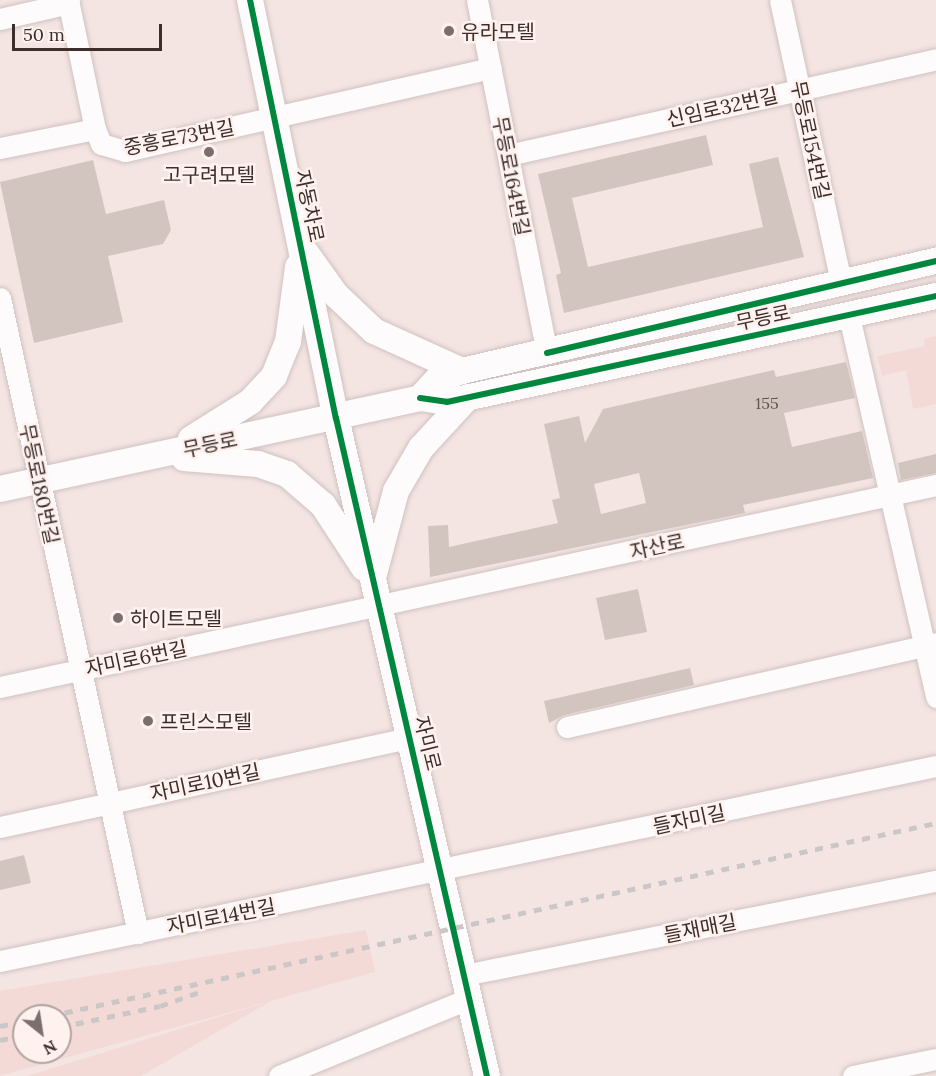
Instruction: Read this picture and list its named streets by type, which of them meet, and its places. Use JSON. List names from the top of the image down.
{
  "streets": {
    "street": [
      "신임로32번길",
      "중흥로73번길",
      "무등로154번길",
      "무등로164번길",
      "자동차로",
      "무등로",
      "무등로180번길",
      "자산로",
      "자미로6번길",
      "자미로",
      "자미로10번길",
      "들자미길",
      "자미로14번길",
      "들재매길"
    ]
  },
  "crossings": [
    ["신임로32번길", "무등로154번길"],
    ["신임로32번길", "무등로164번길"],
    ["중흥로73번길", "자동차로"],
    ["무등로154번길", "무등로"],
    ["무등로164번길", "무등로"],
    ["자동차로", "무등로"],
    ["자동차로", "자미로"],
    ["무등로", "무등로180번길"],
    ["무등로", "자미로"],
    ["무등로180번길", "자미로6번길"],
    ["무등로180번길", "자미로10번길"],
    ["무등로180번길", "자미로14번길"],
    ["자산로", "자미로6번길"],
    ["자산로", "자미로"],
    ["자미로6번길", "자미로"],
    ["자미로", "자미로10번길"],
    ["자미로", "들자미길"],
    ["자미로", "자미로14번길"],
    ["자미로", "들재매길"],
    ["들자미길", "자미로14번길"]
  ],
  "places": [
    "유라모텔",
    "고구려모텔",
    "하이트모텔",
    "프린스모텔"
  ],
  "house_numbers": ["155"],
  "scale_bar": "50 m",
  "north": "bottom right"
}
